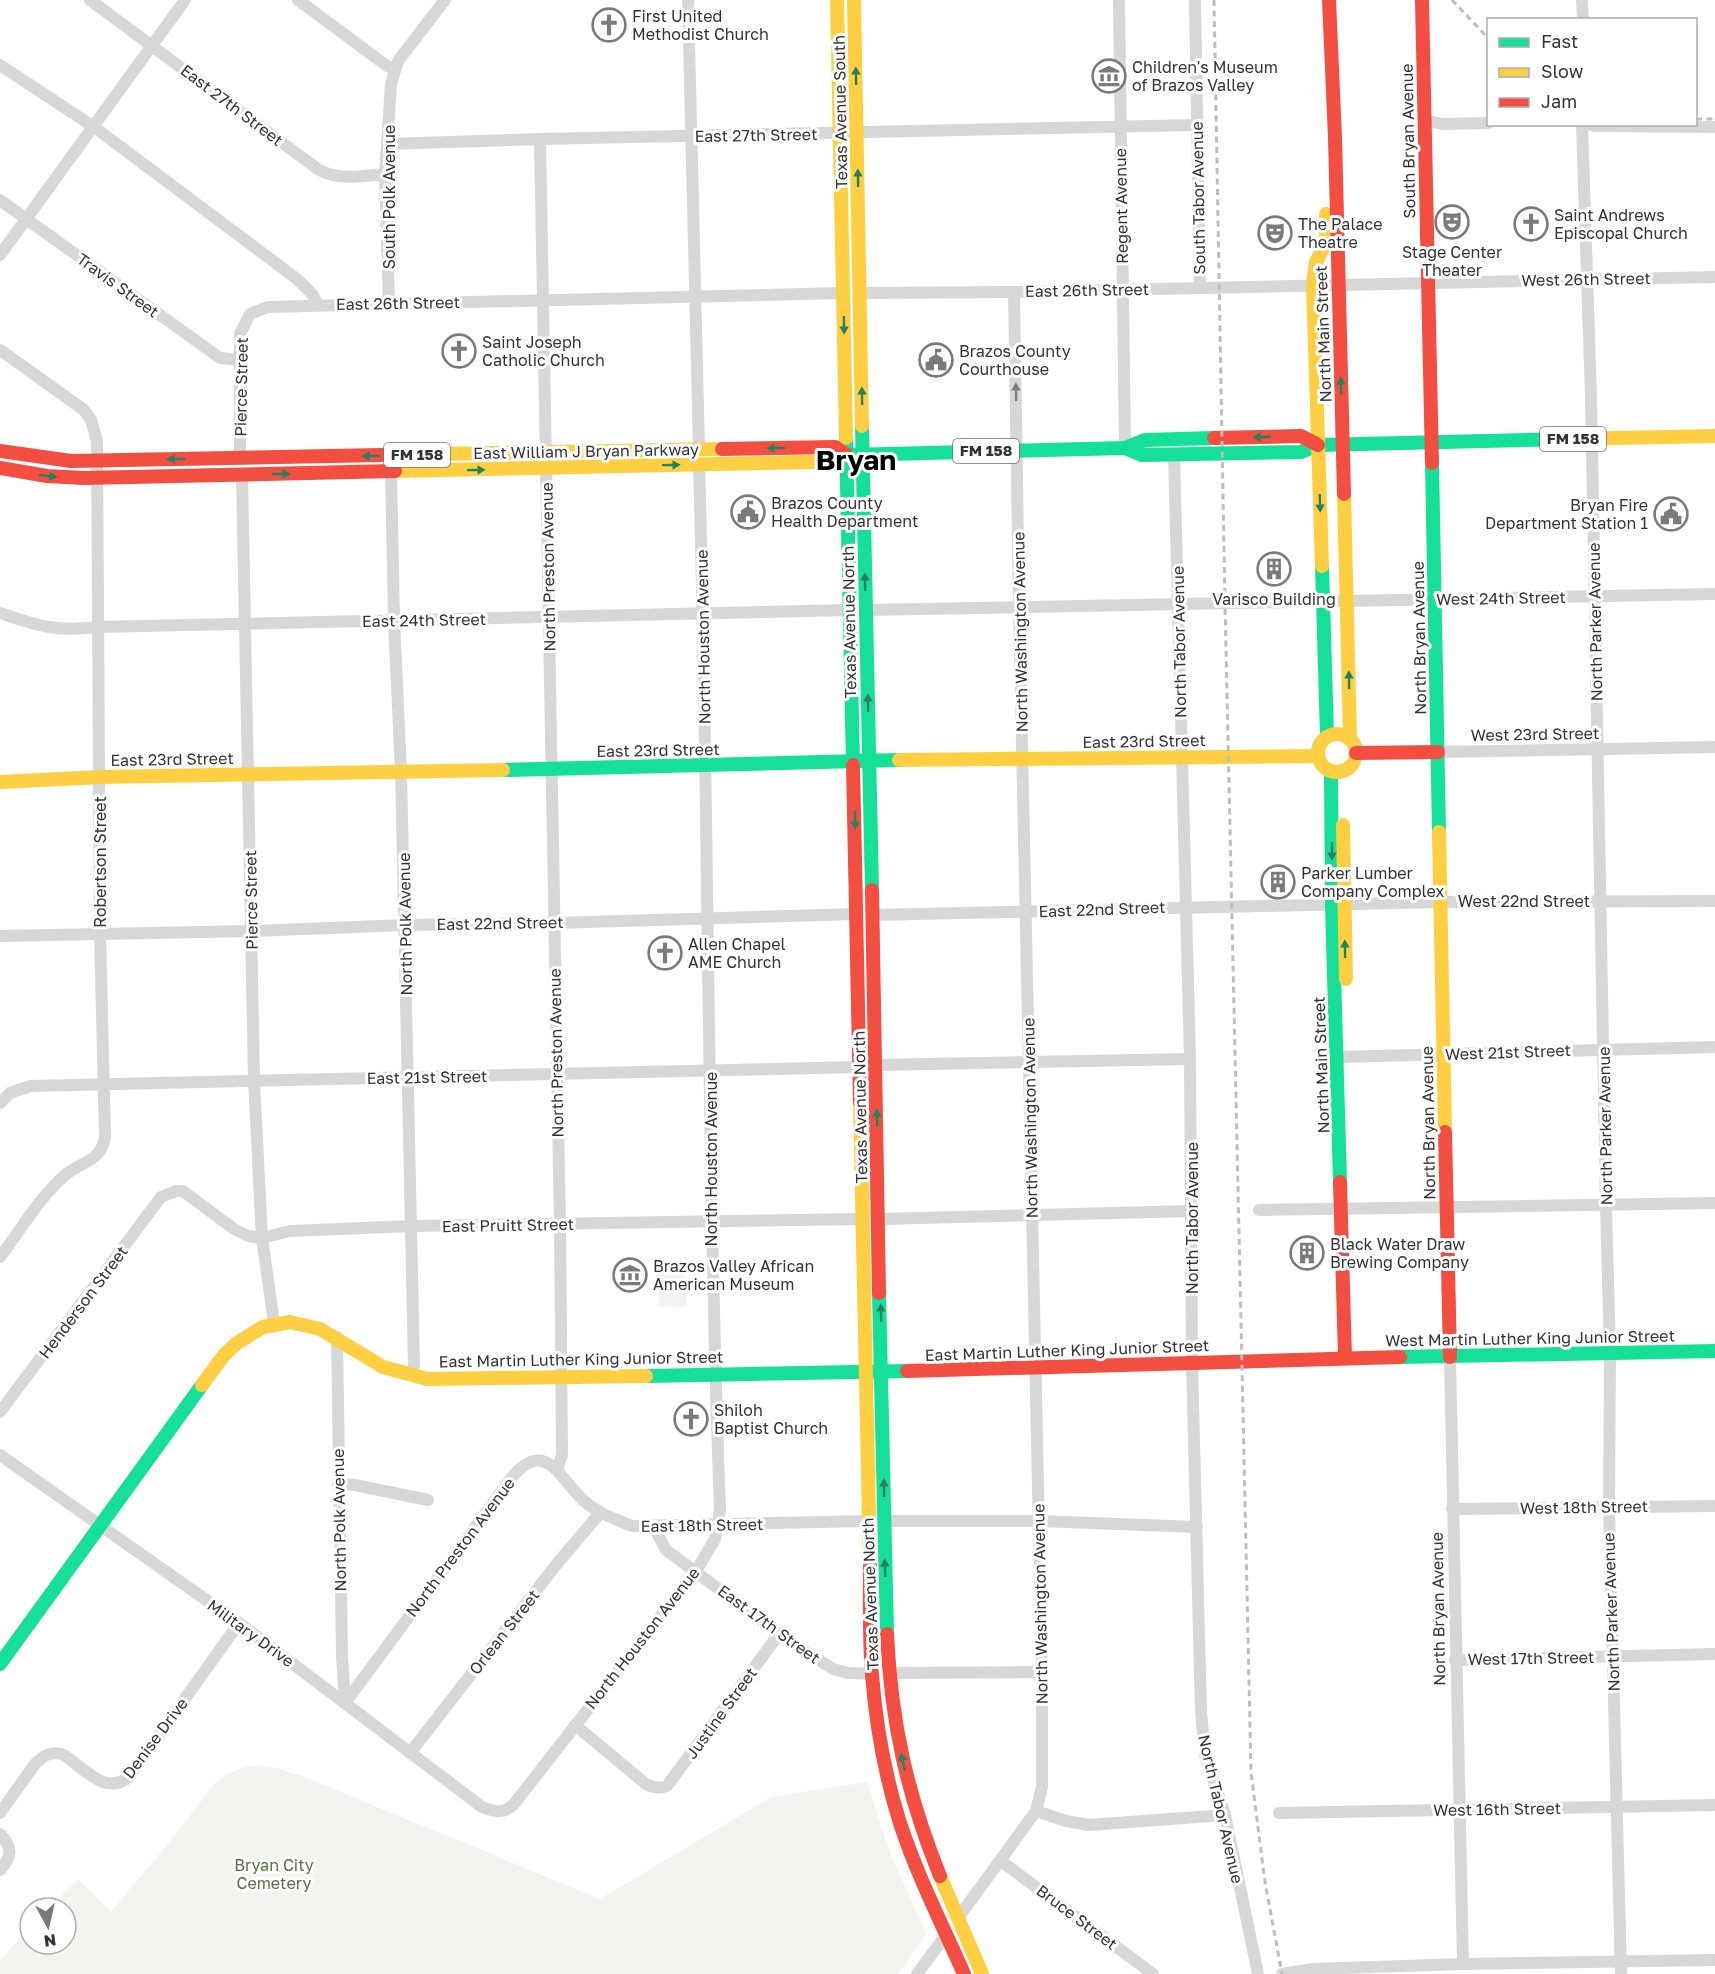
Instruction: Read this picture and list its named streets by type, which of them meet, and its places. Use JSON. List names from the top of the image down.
{
  "streets": {
    "main road": [
      "Texas Avenue South",
      "South Bryan Avenue",
      "North Main Street",
      "FM 158",
      "East William J Bryan Parkway",
      "Texas Avenue North",
      "North Bryan Avenue",
      "West 23rd Street",
      "East 23rd Street",
      "West Martin Luther King Junior Street",
      "East Martin Luther King Junior Street"
    ],
    "street": [
      "East 27th Street",
      "South Polk Avenue",
      "South Tabor Avenue",
      "Regent Avenue",
      "West 26th Street",
      "Travis Street",
      "East 26th Street",
      "Pierce Street",
      "North Preston Avenue",
      "West 24th Street",
      "East 24th Street",
      "North Parker Avenue",
      "North Washington Avenue",
      "North Houston Avenue",
      "North Tabor Avenue",
      "Robertson Street",
      "West 22nd Street",
      "East 22nd Street",
      "North Polk Avenue",
      "West 21st Street",
      "East 21st Street",
      "East Pruitt Street",
      "Henderson Street",
      "West 18th Street",
      "East 18th Street",
      "East 17th Street",
      "Orlean Street",
      "Military Drive",
      "West 17th Street",
      "Justine Street",
      "Denise Drive",
      "West 16th Street",
      "Bruce Street"
    ]
  },
  "crossings": [
    ["East 27th Street", "Texas Avenue South"],
    ["East 27th Street", "South Polk Avenue"],
    ["East 27th Street", "South Tabor Avenue"],
    ["East 27th Street", "Regent Avenue"],
    ["East 27th Street", "North Preston Avenue"],
    ["Texas Avenue South", "Texas Avenue North"],
    ["South Bryan Avenue", "West 26th Street"],
    ["South Bryan Avenue", "North Bryan Avenue"],
    ["South Polk Avenue", "East 26th Street"],
    ["South Tabor Avenue", "East 26th Street"],
    ["Regent Avenue", "East 26th Street"],
    ["Regent Avenue", "East William J Bryan Parkway"],
    ["West 26th Street", "East 26th Street"],
    ["West 26th Street", "North Main Street"],
    ["West 26th Street", "North Parker Avenue"],
    ["West 26th Street", "North Bryan Avenue"],
    ["Travis Street", "Pierce Street"],
    ["East 26th Street", "North Main Street"],
    ["East 26th Street", "Pierce Street"],
    ["East 26th Street", "North Preston Avenue"],
    ["East 26th Street", "Texas Avenue North"],
    ["East 26th Street", "North Washington Avenue"],
    ["North Main Street", "FM 158"],
    ["North Main Street", "East William J Bryan Parkway"],
    ["North Main Street", "West 24th Street"],
    ["North Main Street", "West 23rd Street"],
    ["North Main Street", "East 23rd Street"],
    ["North Main Street", "West 22nd Street"],
    ["North Main Street", "East 22nd Street"],
    ["North Main Street", "West 21st Street"],
    ["North Main Street", "West Martin Luther King Junior Street"],
    ["North Main Street", "East Martin Luther King Junior Street"],
    ["Pierce Street", "East William J Bryan Parkway"],
    ["Pierce Street", "East 24th Street"],
    ["Pierce Street", "East 23rd Street"],
    ["Pierce Street", "East 22nd Street"],
    ["Pierce Street", "East 21st Street"],
    ["Pierce Street", "East Pruitt Street"],
    ["Pierce Street", "Henderson Street"],
    ["Pierce Street", "East Martin Luther King Junior Street"],
    ["FM 158", "East William J Bryan Parkway"],
    ["FM 158", "North Parker Avenue"],
    ["FM 158", "North Bryan Avenue"],
    ["East William J Bryan Parkway", "North Preston Avenue"],
    ["East William J Bryan Parkway", "Texas Avenue North"],
    ["East William J Bryan Parkway", "North Washington Avenue"],
    ["East William J Bryan Parkway", "North Houston Avenue"],
    ["East William J Bryan Parkway", "North Tabor Avenue"],
    ["East William J Bryan Parkway", "Robertson Street"],
    ["East William J Bryan Parkway", "North Polk Avenue"],
    ["North Preston Avenue", "East 24th Street"],
    ["North Preston Avenue", "East 23rd Street"],
    ["North Preston Avenue", "East 22nd Street"],
    ["North Preston Avenue", "North Polk Avenue"],
    ["North Preston Avenue", "East 21st Street"],
    ["North Preston Avenue", "East Pruitt Street"],
    ["North Preston Avenue", "East Martin Luther King Junior Street"],
    ["North Preston Avenue", "East 18th Street"],
    ["North Preston Avenue", "Military Drive"],
    ["West 24th Street", "North Parker Avenue"],
    ["West 24th Street", "North Bryan Avenue"],
    ["East 24th Street", "Texas Avenue North"],
    ["East 24th Street", "North Houston Avenue"],
    ["East 24th Street", "Robertson Street"],
    ["East 24th Street", "North Polk Avenue"],
    ["Texas Avenue North", "North Washington Avenue"],
    ["Texas Avenue North", "East 23rd Street"],
    ["Texas Avenue North", "East 22nd Street"],
    ["Texas Avenue North", "East 21st Street"],
    ["Texas Avenue North", "East Pruitt Street"],
    ["Texas Avenue North", "East Martin Luther King Junior Street"],
    ["Texas Avenue North", "East 18th Street"],
    ["Texas Avenue North", "East 17th Street"],
    ["North Parker Avenue", "West 23rd Street"],
    ["North Parker Avenue", "West 22nd Street"],
    ["North Parker Avenue", "West 21st Street"],
    ["North Parker Avenue", "West Martin Luther King Junior Street"],
    ["North Parker Avenue", "West 18th Street"],
    ["North Parker Avenue", "West 17th Street"],
    ["North Parker Avenue", "West 16th Street"],
    ["North Washington Avenue", "East 23rd Street"],
    ["North Washington Avenue", "East 22nd Street"],
    ["North Washington Avenue", "East Martin Luther King Junior Street"],
    ["North Washington Avenue", "Bruce Street"],
    ["North Houston Avenue", "East 23rd Street"],
    ["North Houston Avenue", "East 22nd Street"],
    ["North Houston Avenue", "East 21st Street"],
    ["North Houston Avenue", "East Pruitt Street"],
    ["North Houston Avenue", "East Martin Luther King Junior Street"],
    ["North Houston Avenue", "East 18th Street"],
    ["North Houston Avenue", "East 17th Street"],
    ["North Houston Avenue", "Military Drive"],
    ["North Houston Avenue", "Justine Street"],
    ["North Bryan Avenue", "West 23rd Street"],
    ["North Bryan Avenue", "West 22nd Street"],
    ["North Bryan Avenue", "West 21st Street"],
    ["North Bryan Avenue", "West Martin Luther King Junior Street"],
    ["North Bryan Avenue", "West 18th Street"],
    ["North Bryan Avenue", "West 17th Street"],
    ["North Bryan Avenue", "West 16th Street"],
    ["North Tabor Avenue", "East 23rd Street"],
    ["North Tabor Avenue", "East 22nd Street"],
    ["North Tabor Avenue", "East Martin Luther King Junior Street"],
    ["West 23rd Street", "East 23rd Street"],
    ["East 23rd Street", "Robertson Street"],
    ["East 23rd Street", "North Polk Avenue"],
    ["Robertson Street", "East 22nd Street"],
    ["Robertson Street", "East 21st Street"],
    ["West 22nd Street", "East 22nd Street"],
    ["East 22nd Street", "North Polk Avenue"],
    ["North Polk Avenue", "East 21st Street"],
    ["North Polk Avenue", "East Pruitt Street"],
    ["North Polk Avenue", "East Martin Luther King Junior Street"],
    ["North Polk Avenue", "Military Drive"],
    ["East Pruitt Street", "Henderson Street"],
    ["West Martin Luther King Junior Street", "East Martin Luther King Junior Street"],
    ["East Martin Luther King Junior Street", "Military Drive"],
    ["East 18th Street", "East 17th Street"],
    ["East 18th Street", "Orlean Street"],
    ["East 17th Street", "Justine Street"],
    ["Orlean Street", "Military Drive"],
    ["Military Drive", "Denise Drive"]
  ],
  "districts": ["Bryan"],
  "parks": ["Bryan City Cemetery"],
  "places": {
    "church": [
      "First United Methodist Church",
      "Saint Andrews Episcopal Church",
      "Saint Joseph Catholic Church",
      "Allen Chapel AME Church",
      "Shiloh Baptist Church"
    ],
    "museum": ["Children's Museum of Brazos Valley", "Brazos Valley African American Museum"],
    "theatre": ["Stage Center Theater", "The Palace Theatre"],
    "public building": ["Brazos County Courthouse", "Brazos County Health Department", "Bryan Fire Department Station 1"],
    "building": ["Varisco Building", "Parker Lumber Company Complex", "Black Water Draw Brewing Company"]
  },
  "legend": ["Fast", "Slow", "Jam"],
  "north": "bottom"
}
